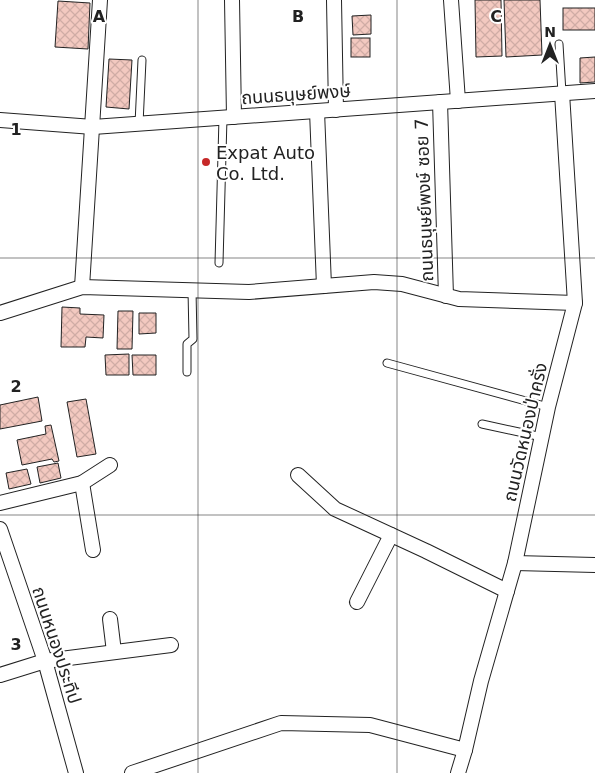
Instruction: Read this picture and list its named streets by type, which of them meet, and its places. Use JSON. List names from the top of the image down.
{
  "streets": {
    "street": [
      "ถนนธนุษย์พงษ์",
      "ถนนธนุษย์พงษ์ ซอย 7",
      "ถนนวัดหนองป่าครั่ง",
      "ถนนหนองประทีป"
    ]
  },
  "crossings": [
    ["ถนนธนุษย์พงษ์", "ถนนธนุษย์พงษ์ ซอย 7"],
    ["ถนนธนุษย์พงษ์", "ถนนวัดหนองป่าครั่ง"]
  ],
  "places": ["Expat Auto Co. Ltd."],
  "north": "top",
  "grid": {
    "columns": ["A", "B", "C"],
    "rows": ["1", "2", "3"]
  }
}
